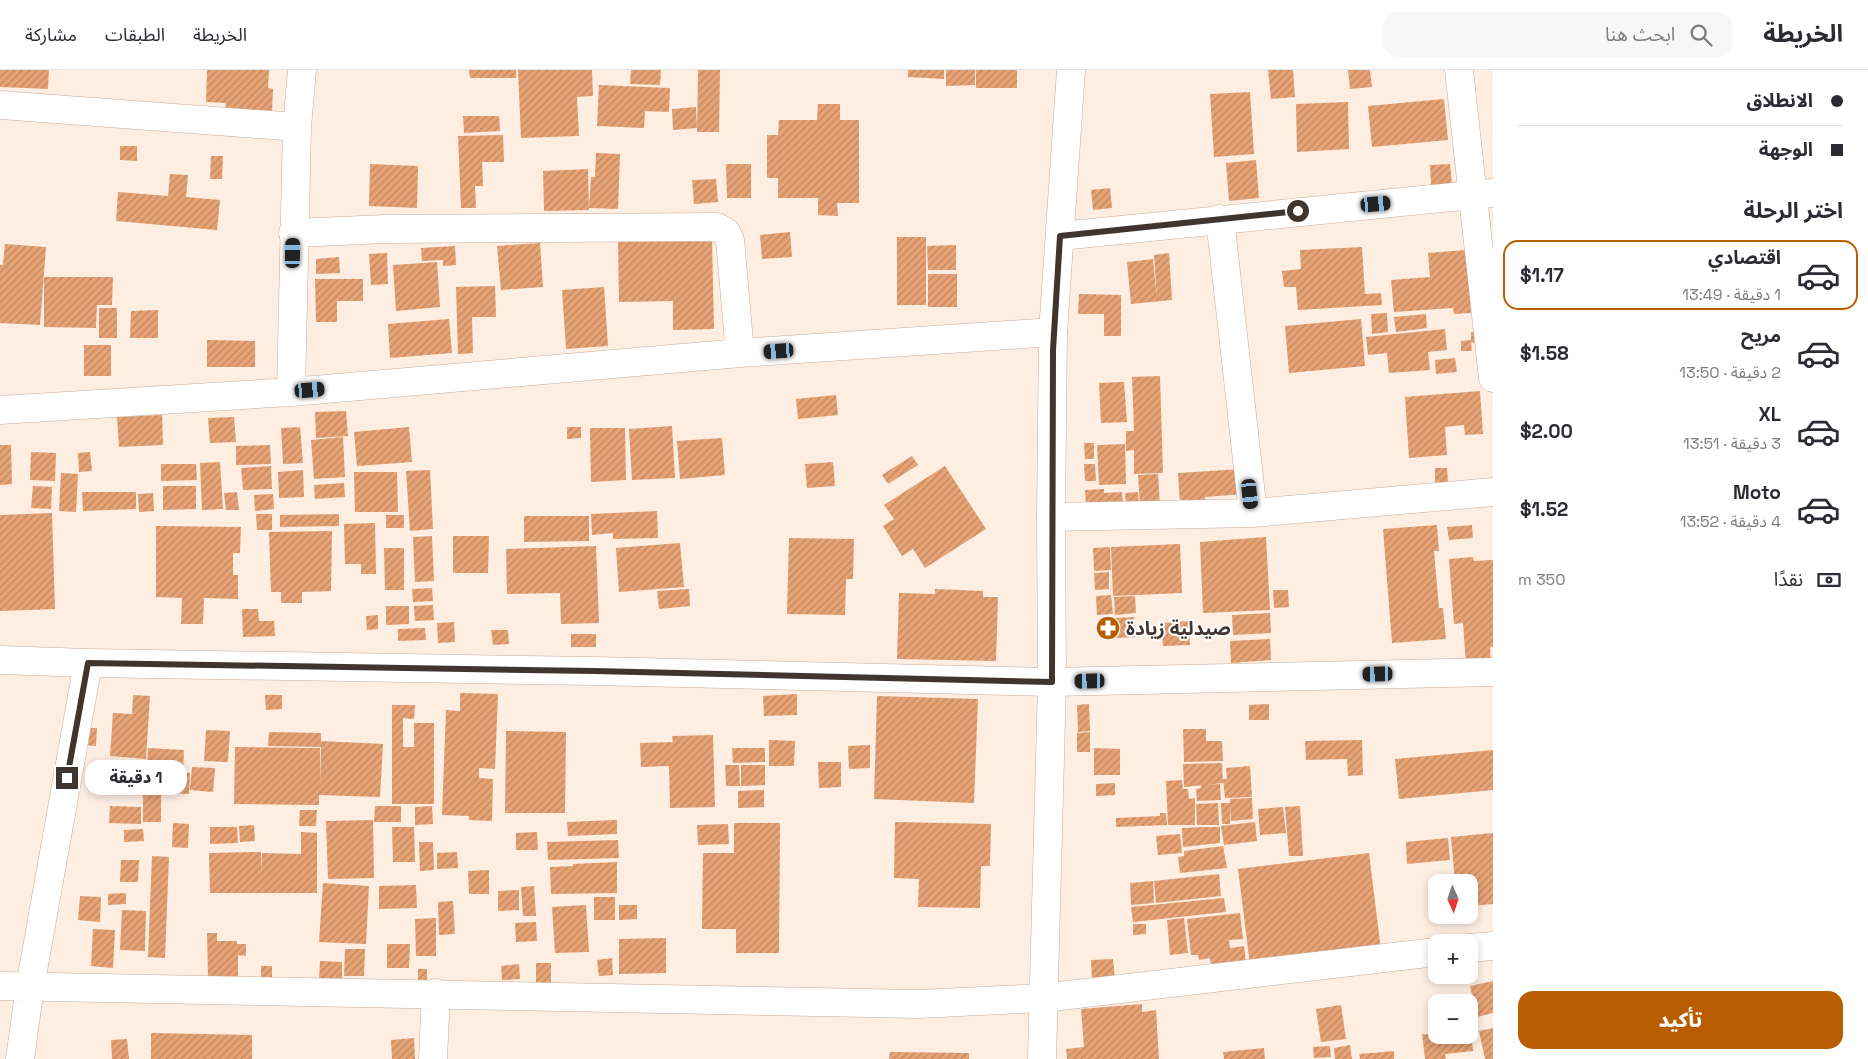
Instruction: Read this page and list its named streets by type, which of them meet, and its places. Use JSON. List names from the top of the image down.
{
  "places": {
    "pharmacy": ["صيدلية زيادة"]
  },
  "north": "bottom",
  "page": {
    "header": "الخريطة",
    "search": "ابحث هنا",
    "nav": ["الخريطة", "الطبقات", "مشاركة"],
    "banner": ["الانطلاق", "الوجهة"],
    "heading": "اختر الرحلة",
    "list": [
      {
        "name": "اقتصادي",
        "note": "1 دقيقة · 13:49",
        "value": "$1.17"
      },
      {
        "name": "مريح",
        "note": "2 دقيقة · 13:50",
        "value": "$1.58"
      },
      {
        "name": "XL",
        "note": "3 دقيقة · 13:51",
        "value": "$2.00"
      },
      {
        "name": "Moto",
        "note": "4 دقيقة · 13:52",
        "value": "$1.52"
      }
    ],
    "pay": ["نقدًا", "350 m"],
    "bubble": "1 دقيقة",
    "map_buttons": ["+", "−"],
    "buttons": "تأكيد"
  }
}
